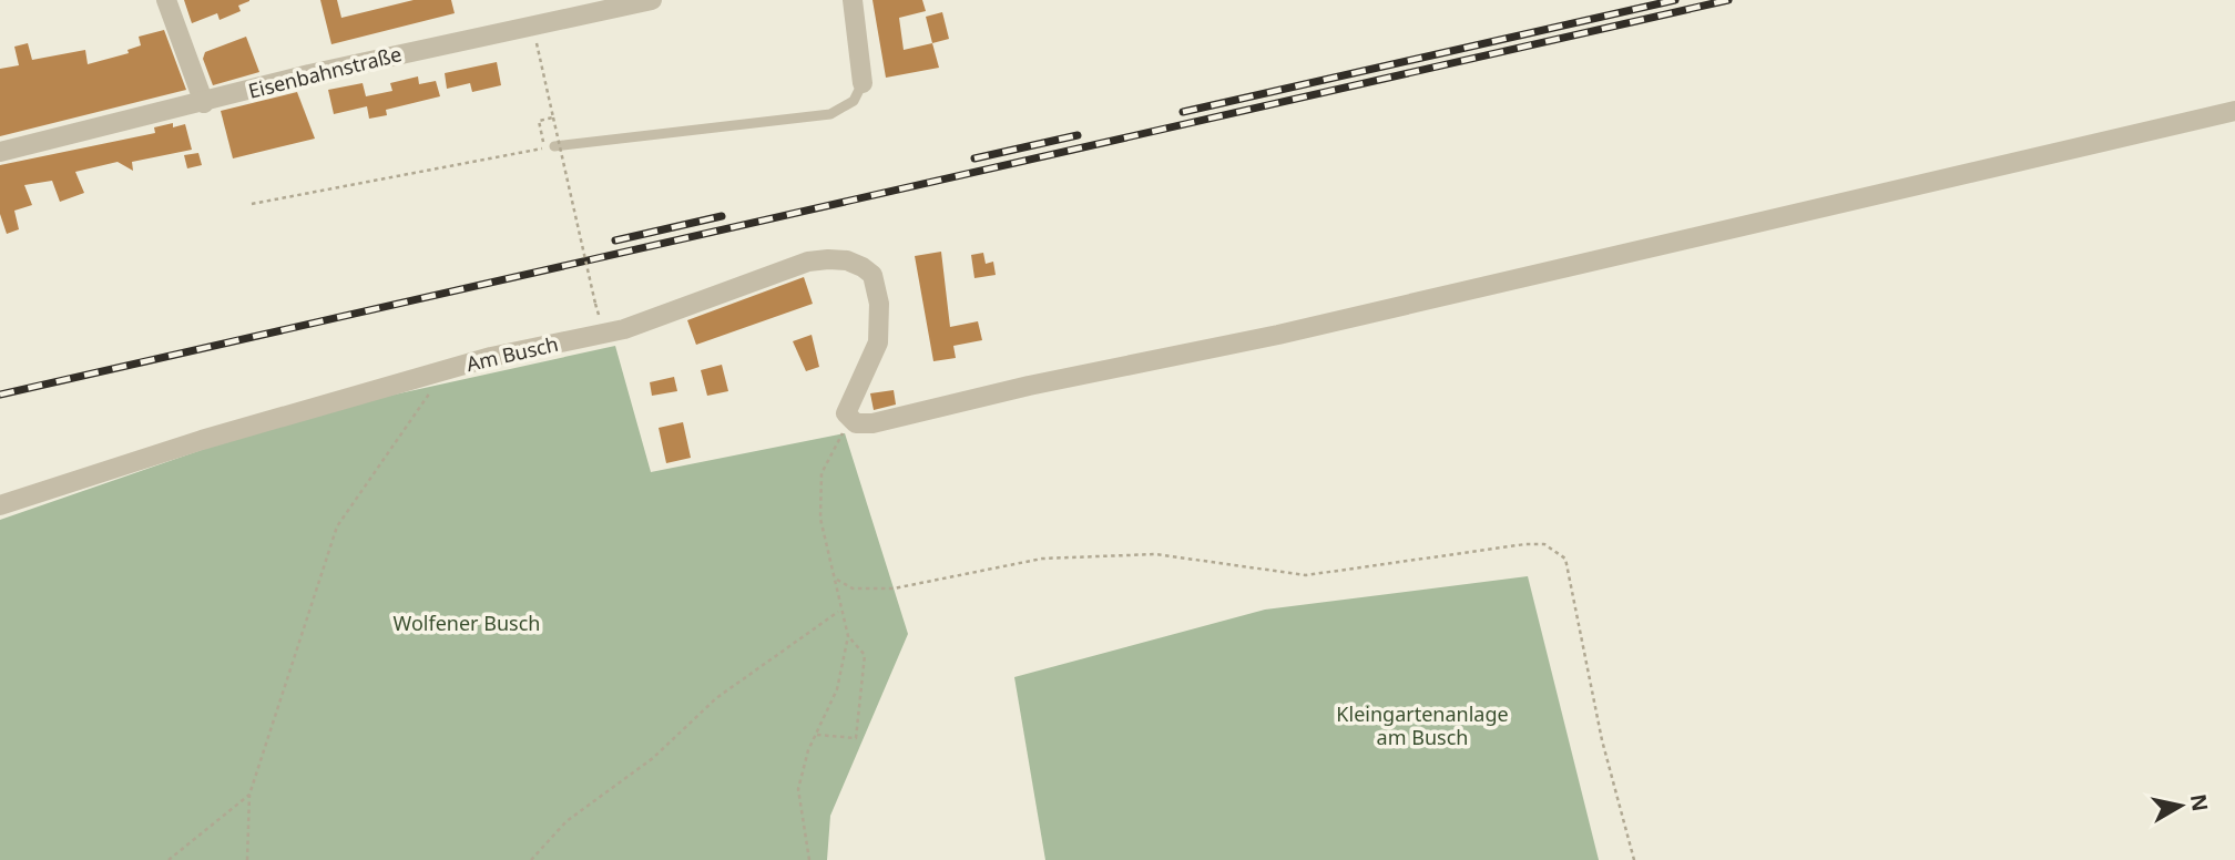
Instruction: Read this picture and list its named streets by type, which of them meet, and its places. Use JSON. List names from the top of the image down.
{
  "streets": {
    "street": ["Eisenbahnstraße", "Am Busch"]
  },
  "parks": ["Wolfener Busch", "Kleingartenanlage am Busch"],
  "north": "right"
}
